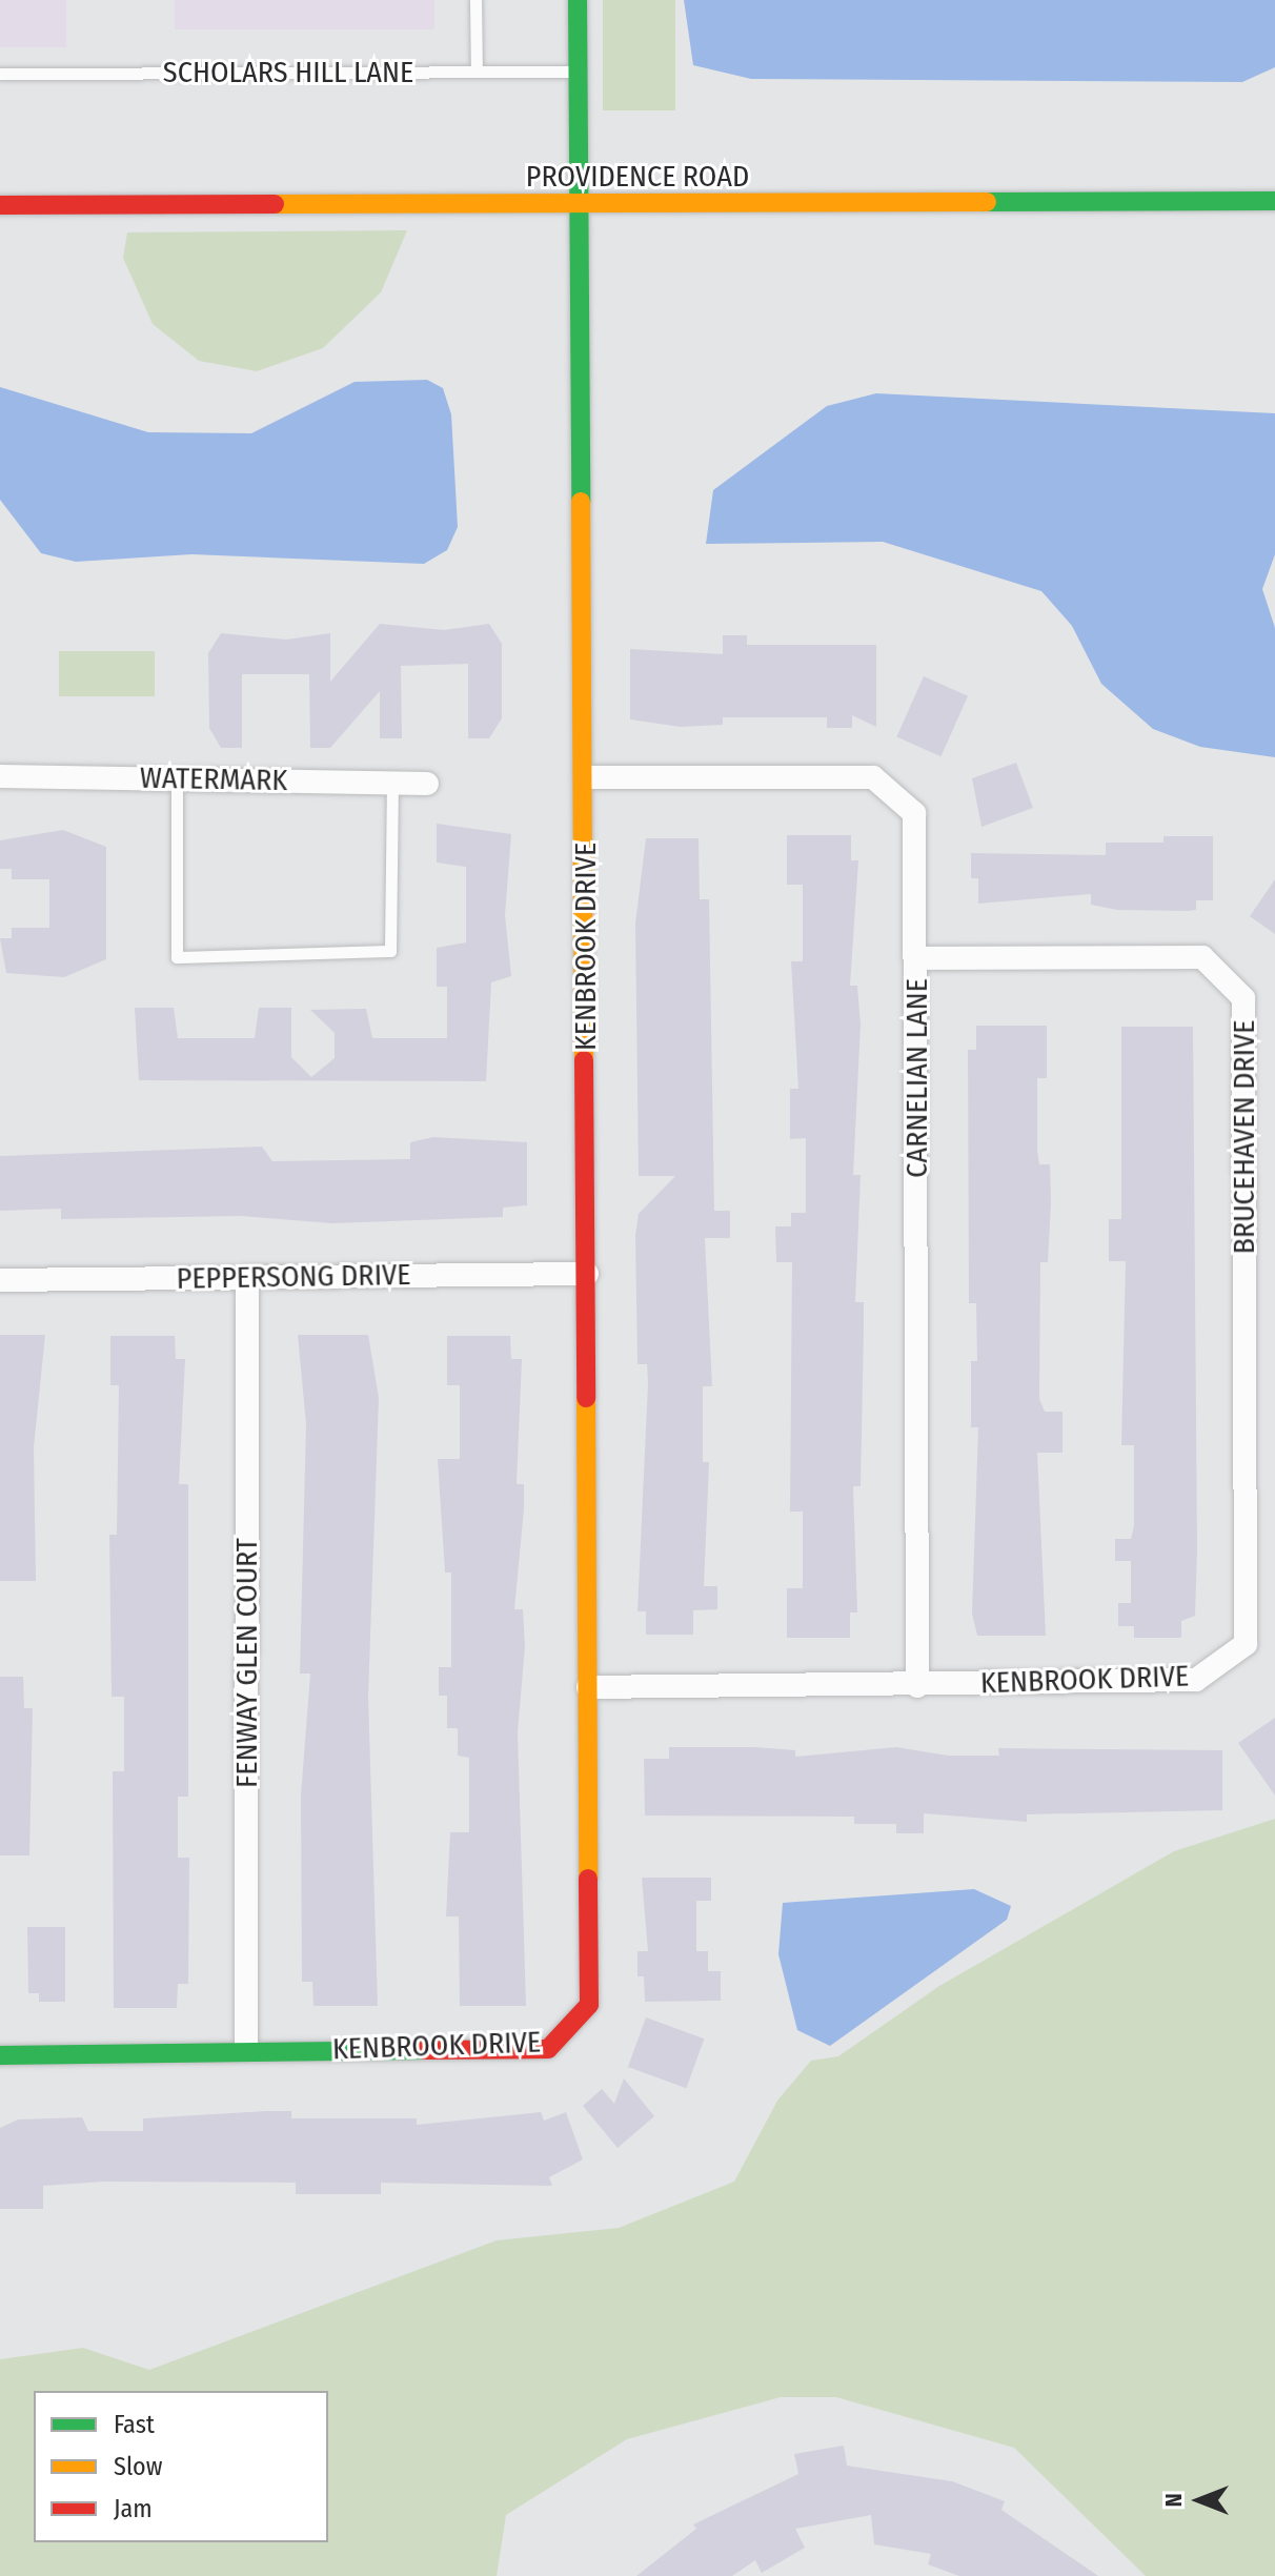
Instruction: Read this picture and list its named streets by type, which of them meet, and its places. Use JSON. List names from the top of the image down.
{
  "streets": {
    "street": [
      "PROVIDENCE ROAD",
      "WATERMARK",
      "KENBROOK DRIVE",
      "CARNELIAN LANE",
      "BRUCEHAVEN DRIVE",
      "PEPPERSONG DRIVE",
      "FENWAY GLEN COURT"
    ],
    "lane": ["SCHOLARS HILL LANE"]
  },
  "crossings": [
    ["SCHOLARS HILL LANE", "KENBROOK DRIVE"],
    ["PROVIDENCE ROAD", "KENBROOK DRIVE"],
    ["KENBROOK DRIVE", "CARNELIAN LANE"],
    ["KENBROOK DRIVE", "BRUCEHAVEN DRIVE"],
    ["KENBROOK DRIVE", "PEPPERSONG DRIVE"],
    ["KENBROOK DRIVE", "FENWAY GLEN COURT"],
    ["CARNELIAN LANE", "BRUCEHAVEN DRIVE"],
    ["PEPPERSONG DRIVE", "FENWAY GLEN COURT"]
  ],
  "legend": ["Fast", "Slow", "Jam"],
  "north": "left"
}
